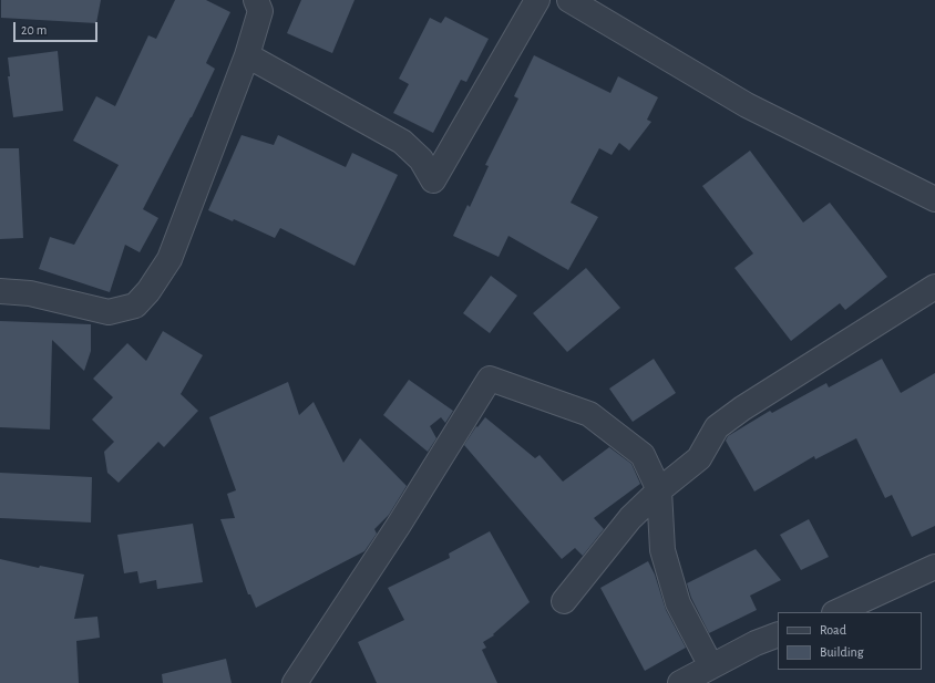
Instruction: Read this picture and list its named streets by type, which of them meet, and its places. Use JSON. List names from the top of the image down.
{
  "legend": ["Road", "Building"],
  "scale_bar": "20 m"
}
